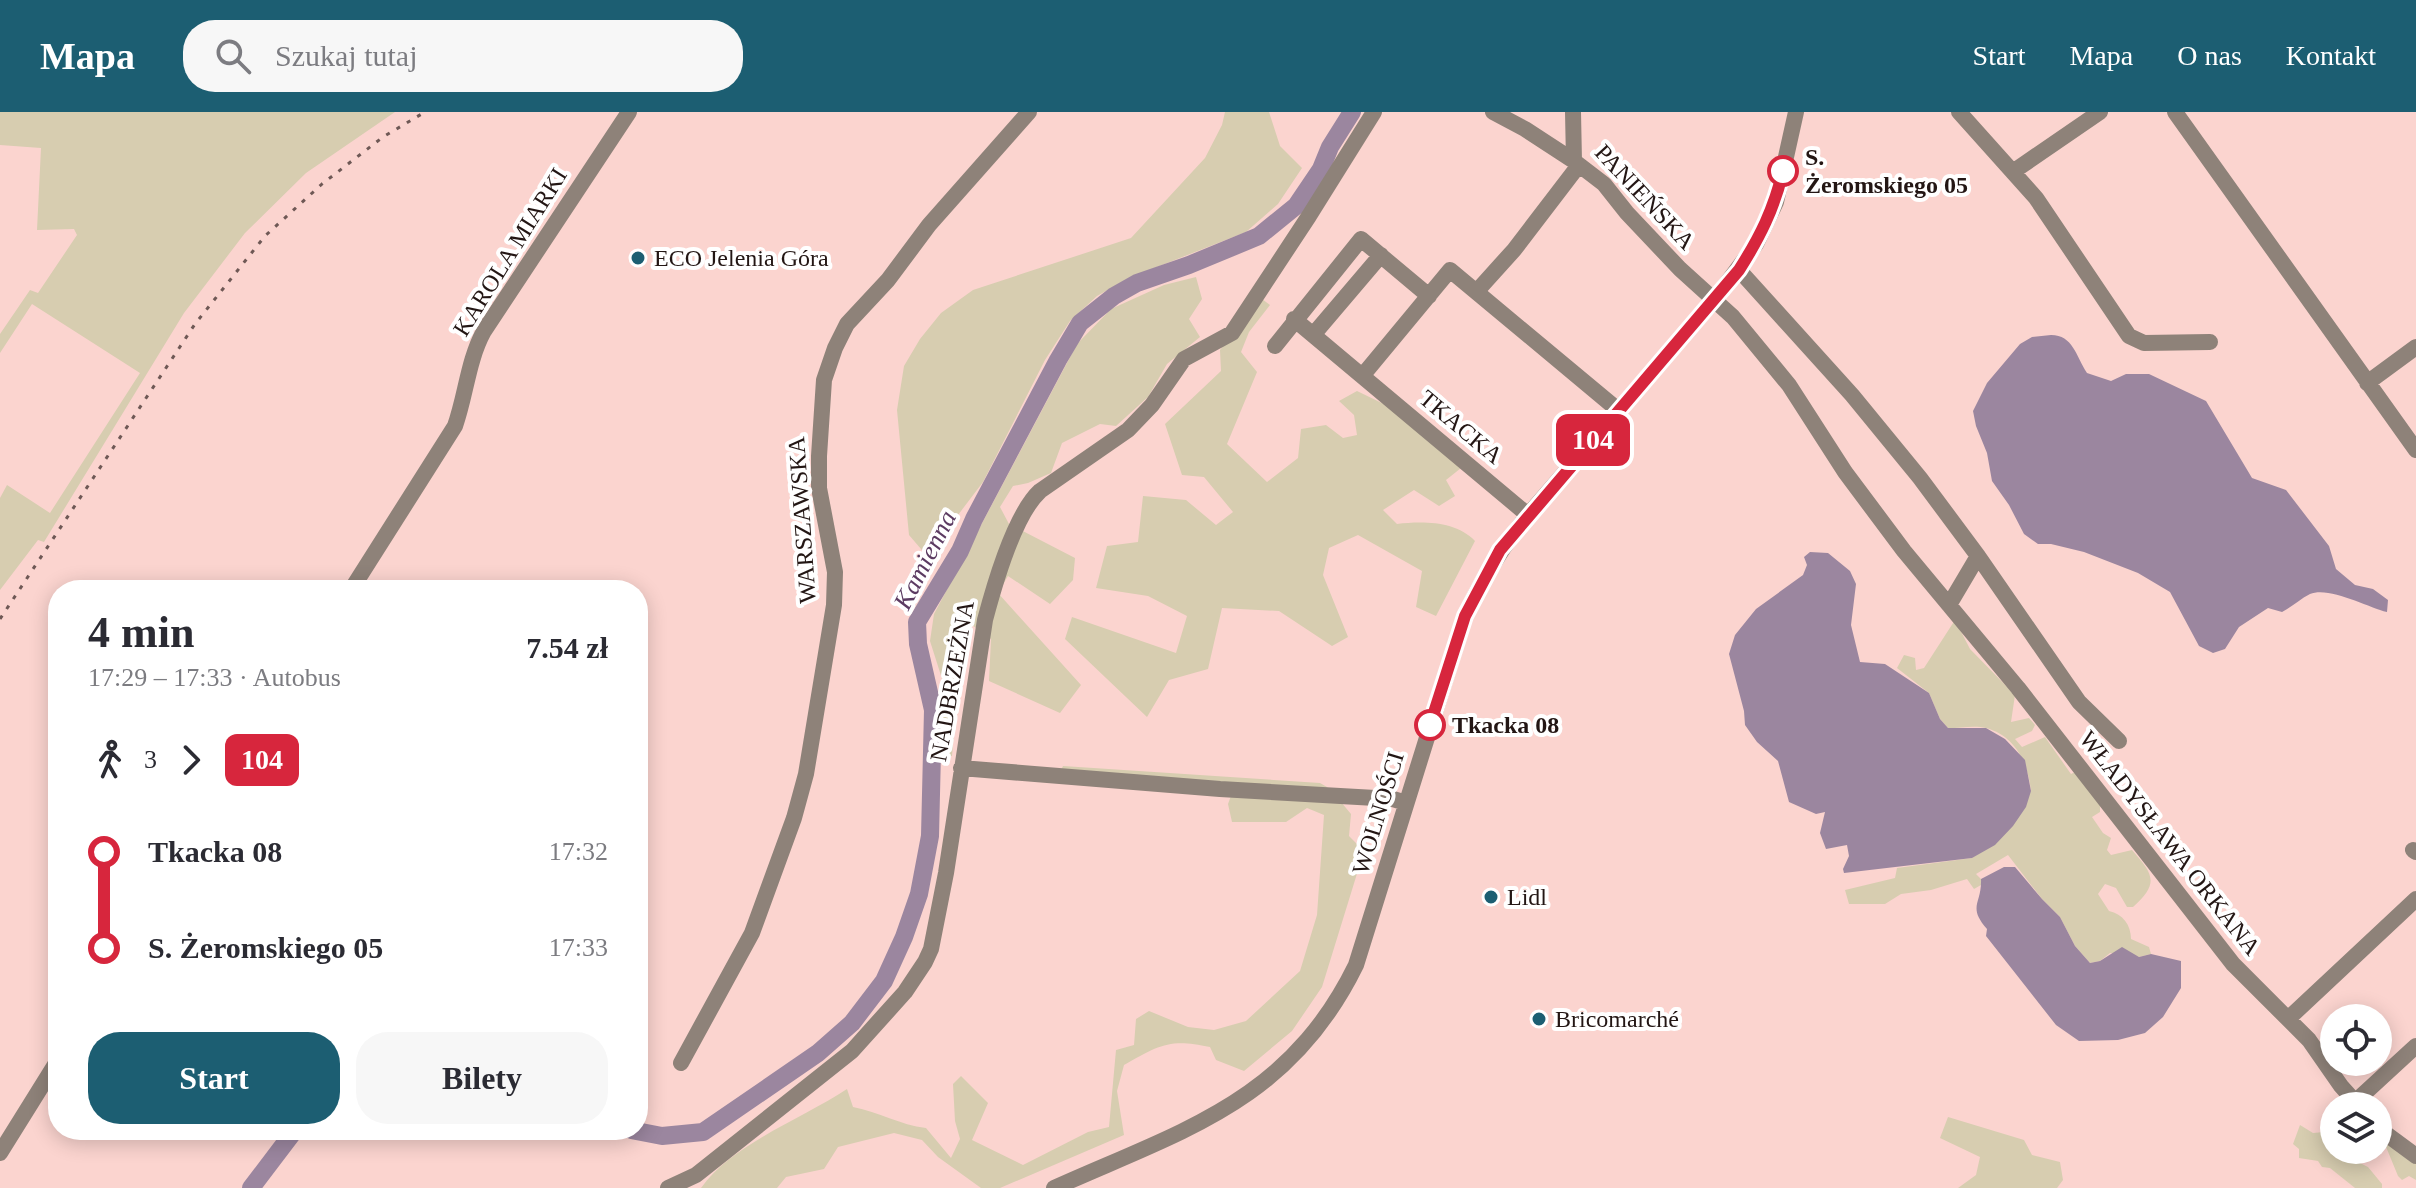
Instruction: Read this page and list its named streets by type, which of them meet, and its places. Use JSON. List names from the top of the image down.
{
  "streets": {
    "street": [
      "PANIEŃSKA",
      "KAROLA MIARKI",
      "TKACKA",
      "WARSZAWSKA",
      "NADBRZEŻNA",
      "WOLNOŚCI",
      "WŁADYSŁAWA ORKANA"
    ]
  },
  "crossings": [
    ["PANIEŃSKA", "WOLNOŚCI"],
    ["PANIEŃSKA", "WŁADYSŁAWA ORKANA"],
    ["TKACKA", "WOLNOŚCI"],
    ["WOLNOŚCI", "WŁADYSŁAWA ORKANA"]
  ],
  "water": ["Kamienna"],
  "places": [
    "S. Żeromskiego 05",
    "ECO Jelenia Góra",
    "Tkacka 08",
    "Lidl",
    "Bricomarché"
  ],
  "lines": ["bus line 104"],
  "page": {
    "header": "Mapa",
    "search": "Szukaj tutaj",
    "nav": [
      "Start",
      "Mapa",
      "O nas",
      "Kontakt"
    ],
    "on_map": "104",
    "heading": ["4 min", "17:29 – 17:33 · Autobus", "7.54 zł"],
    "legs": ["3", "104"],
    "list": [
      {
        "name": "Tkacka 08",
        "value": "17:32"
      },
      {
        "name": "S. Żeromskiego 05",
        "value": "17:33"
      }
    ],
    "buttons": ["Start", "Bilety"]
  }
}
